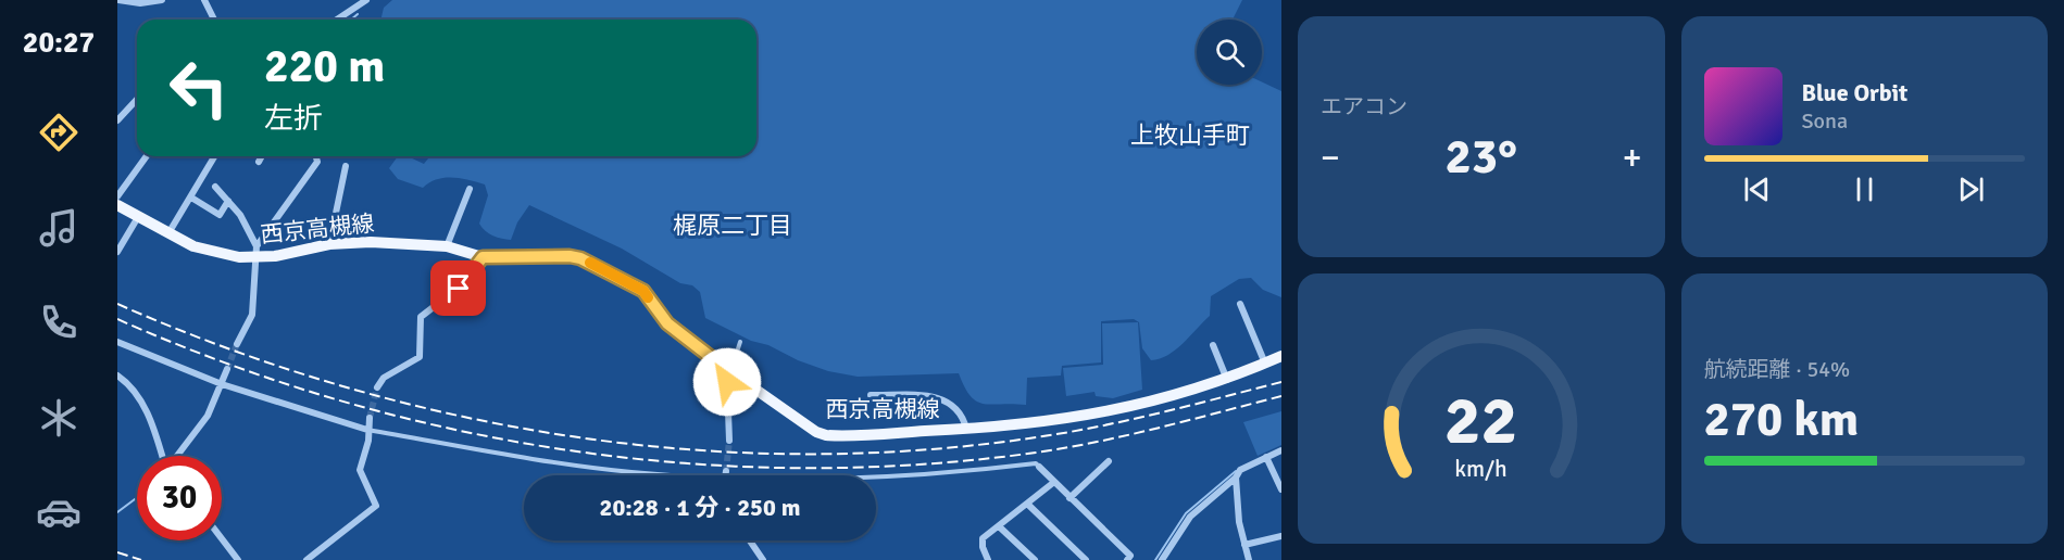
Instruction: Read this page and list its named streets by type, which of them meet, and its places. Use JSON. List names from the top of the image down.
{
  "streets": {
    "main road": ["西京高槻線"]
  },
  "districts": ["上牧山手町", "梶原二丁目"],
  "page": {
    "tabs": "20:27",
    "tile": [
      "エアコン",
      ["航続距離 · 54%", "270 km"]
    ],
    "turn": ["220 m", "左折"],
    "song": ["Blue Orbit", "Sona"],
    "heat": ["−", "23°", "+"],
    "limit": "30",
    "trip": "20:28 · 1 分 · 250 m",
    "gauge": ["22", "km/h"]
  }
}
